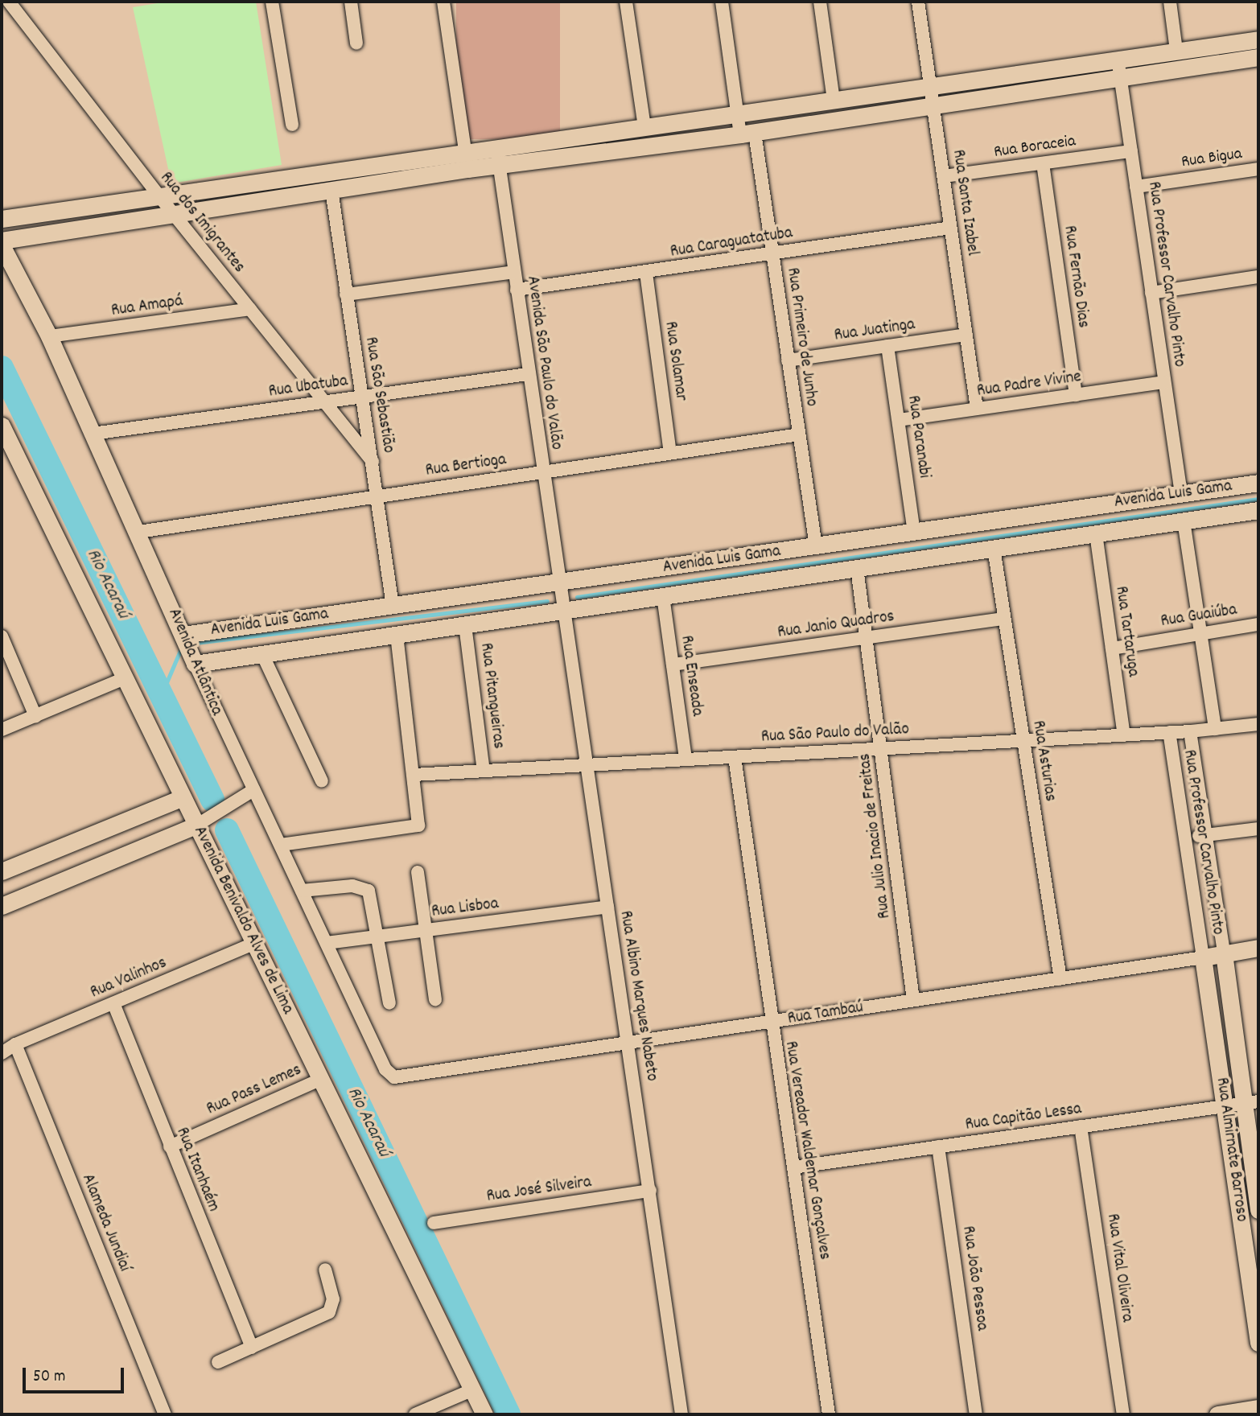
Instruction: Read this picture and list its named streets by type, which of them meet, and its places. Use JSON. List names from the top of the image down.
{
  "streets": {
    "street": [
      "Rua Boraceia",
      "Rua Bigua",
      "Rua Santa Izabel",
      "Rua dos Imigrantes",
      "Rua Caraguatatuba",
      "Rua Professor Carvalho Pinto",
      "Rua Fernão Dias",
      "Rua Amapá",
      "Rua Juatinga",
      "Rua Primeiro de Junho",
      "Rua Solamar",
      "Avenida São Paulo do Valão",
      "Rua Padre Vivine",
      "Rua Ubatuba",
      "Rua São Sebastião",
      "Rua Paranabi",
      "Rua Bertioga",
      "Avenida Luis Gama",
      "Rua Guaiúba",
      "Rua Janio Quadros",
      "Rua Tartaruga",
      "Avenida Atlântica",
      "Rua Enseada",
      "Rua Pitangueiras",
      "Rua São Paulo do Valão",
      "Rua Asturias",
      "Rua Julio Inacio de Freitas",
      "Rua Lisboa",
      "Avenida Benivaldo Alves de Lima",
      "Rua Valinhos",
      "Rua Albino Marques Nabeto",
      "Rua Tambaú",
      "Rua Pass Lemes",
      "Rua Capitão Lessa",
      "Rua Almirnate Barroso",
      "Rua Vereador Waldemar Gonçalves",
      "Rua Itanhaém",
      "Rua José Silveira",
      "Alameda Jundiaí",
      "Rua Vital Oliveira",
      "Rua João Pessoa"
    ]
  },
  "crossings": [
    ["Rua Boraceia", "Rua Santa Izabel"],
    ["Rua Boraceia", "Rua Professor Carvalho Pinto"],
    ["Rua Boraceia", "Rua Fernão Dias"],
    ["Rua Bigua", "Rua Professor Carvalho Pinto"],
    ["Rua Santa Izabel", "Rua Caraguatatuba"],
    ["Rua Santa Izabel", "Rua Juatinga"],
    ["Rua Santa Izabel", "Rua Padre Vivine"],
    ["Rua dos Imigrantes", "Rua Amapá"],
    ["Rua dos Imigrantes", "Rua Ubatuba"],
    ["Rua dos Imigrantes", "Rua São Sebastião"],
    ["Rua Caraguatatuba", "Rua Primeiro de Junho"],
    ["Rua Caraguatatuba", "Rua Solamar"],
    ["Rua Caraguatatuba", "Avenida São Paulo do Valão"],
    ["Rua Professor Carvalho Pinto", "Rua Padre Vivine"],
    ["Rua Professor Carvalho Pinto", "Avenida Luis Gama"],
    ["Rua Professor Carvalho Pinto", "Rua São Paulo do Valão"],
    ["Rua Professor Carvalho Pinto", "Rua Tambaú"],
    ["Rua Professor Carvalho Pinto", "Rua Almirnate Barroso"],
    ["Rua Fernão Dias", "Rua Padre Vivine"],
    ["Rua Amapá", "Avenida Atlântica"],
    ["Rua Juatinga", "Rua Primeiro de Junho"],
    ["Rua Juatinga", "Rua Paranabi"],
    ["Rua Primeiro de Junho", "Rua Bertioga"],
    ["Rua Primeiro de Junho", "Avenida Luis Gama"],
    ["Rua Solamar", "Rua Bertioga"],
    ["Avenida São Paulo do Valão", "Rua Ubatuba"],
    ["Avenida São Paulo do Valão", "Rua Bertioga"],
    ["Avenida São Paulo do Valão", "Avenida Luis Gama"],
    ["Avenida São Paulo do Valão", "Rua Albino Marques Nabeto"],
    ["Rua Padre Vivine", "Rua Paranabi"],
    ["Rua Ubatuba", "Rua São Sebastião"],
    ["Rua Ubatuba", "Avenida Atlântica"],
    ["Rua São Sebastião", "Rua Bertioga"],
    ["Rua São Sebastião", "Avenida Luis Gama"],
    ["Rua Paranabi", "Avenida Luis Gama"],
    ["Rua Bertioga", "Avenida Atlântica"],
    ["Avenida Luis Gama", "Rua Tartaruga"],
    ["Avenida Luis Gama", "Avenida Atlântica"],
    ["Avenida Luis Gama", "Rua Enseada"],
    ["Avenida Luis Gama", "Rua Pitangueiras"],
    ["Avenida Luis Gama", "Rua Asturias"],
    ["Avenida Luis Gama", "Rua Julio Inacio de Freitas"],
    ["Avenida Luis Gama", "Rua Albino Marques Nabeto"],
    ["Rua Guaiúba", "Rua Tartaruga"],
    ["Rua Janio Quadros", "Rua Enseada"],
    ["Rua Janio Quadros", "Rua Asturias"],
    ["Rua Janio Quadros", "Rua Julio Inacio de Freitas"],
    ["Rua Tartaruga", "Rua São Paulo do Valão"],
    ["Avenida Atlântica", "Rua Lisboa"],
    ["Avenida Atlântica", "Rua Tambaú"],
    ["Rua Enseada", "Rua São Paulo do Valão"],
    ["Rua Pitangueiras", "Rua São Paulo do Valão"],
    ["Rua São Paulo do Valão", "Rua Asturias"],
    ["Rua São Paulo do Valão", "Rua Julio Inacio de Freitas"],
    ["Rua São Paulo do Valão", "Rua Albino Marques Nabeto"],
    ["Rua São Paulo do Valão", "Rua Vereador Waldemar Gonçalves"],
    ["Rua Asturias", "Rua Tambaú"],
    ["Rua Julio Inacio de Freitas", "Rua Tambaú"],
    ["Rua Lisboa", "Rua Albino Marques Nabeto"],
    ["Avenida Benivaldo Alves de Lima", "Rua Valinhos"],
    ["Avenida Benivaldo Alves de Lima", "Rua Pass Lemes"],
    ["Rua Valinhos", "Rua Itanhaém"],
    ["Rua Valinhos", "Alameda Jundiaí"],
    ["Rua Albino Marques Nabeto", "Rua Tambaú"],
    ["Rua Albino Marques Nabeto", "Rua José Silveira"],
    ["Rua Tambaú", "Rua Almirnate Barroso"],
    ["Rua Tambaú", "Rua Vereador Waldemar Gonçalves"],
    ["Rua Pass Lemes", "Rua Itanhaém"],
    ["Rua Capitão Lessa", "Rua Almirnate Barroso"],
    ["Rua Capitão Lessa", "Rua Vereador Waldemar Gonçalves"],
    ["Rua Capitão Lessa", "Rua Vital Oliveira"],
    ["Rua Capitão Lessa", "Rua João Pessoa"]
  ],
  "water": ["Rio Acaraú"],
  "scale_bar": "50 m"
}
